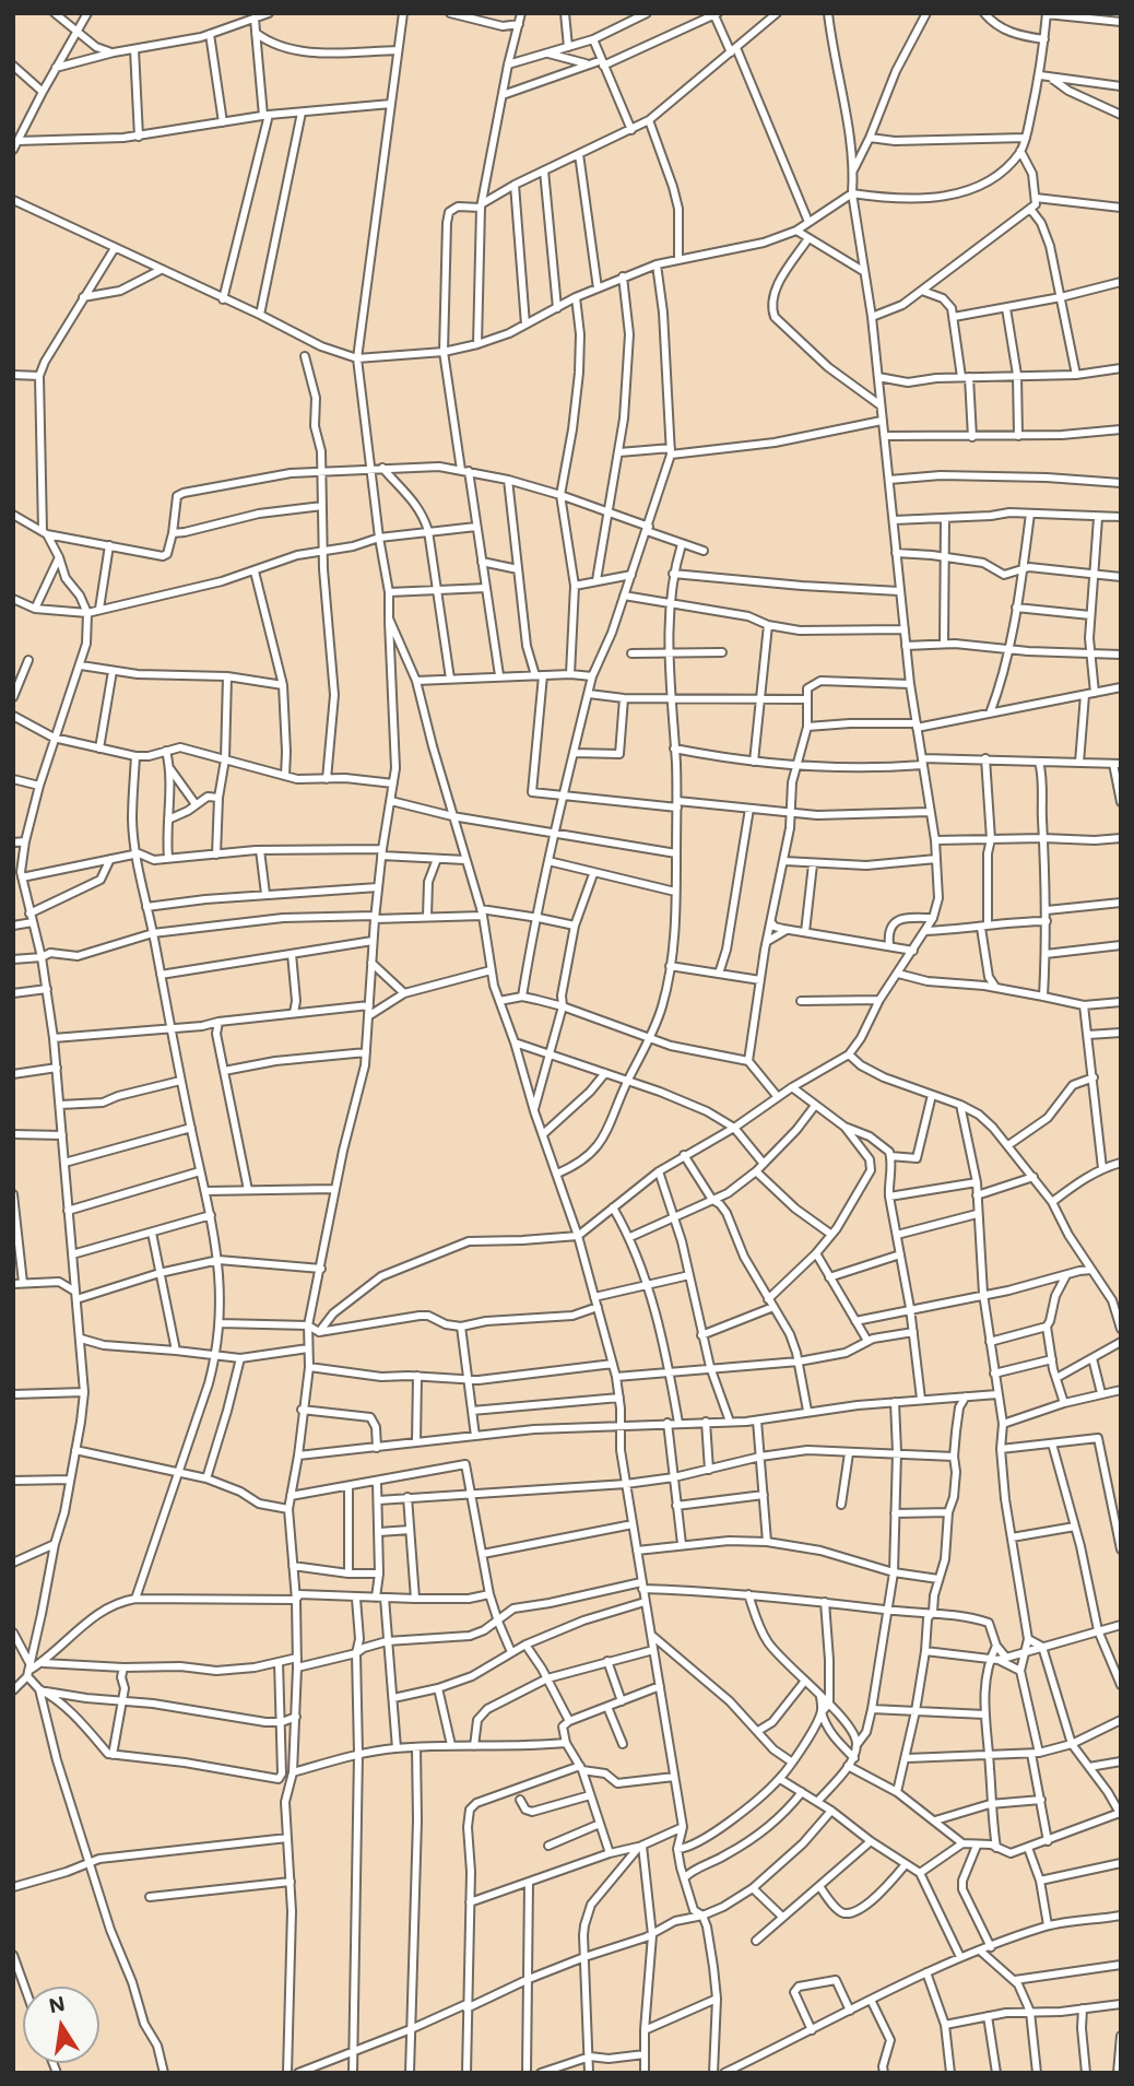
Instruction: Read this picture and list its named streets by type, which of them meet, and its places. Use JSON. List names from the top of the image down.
{
  "north": "top"
}
